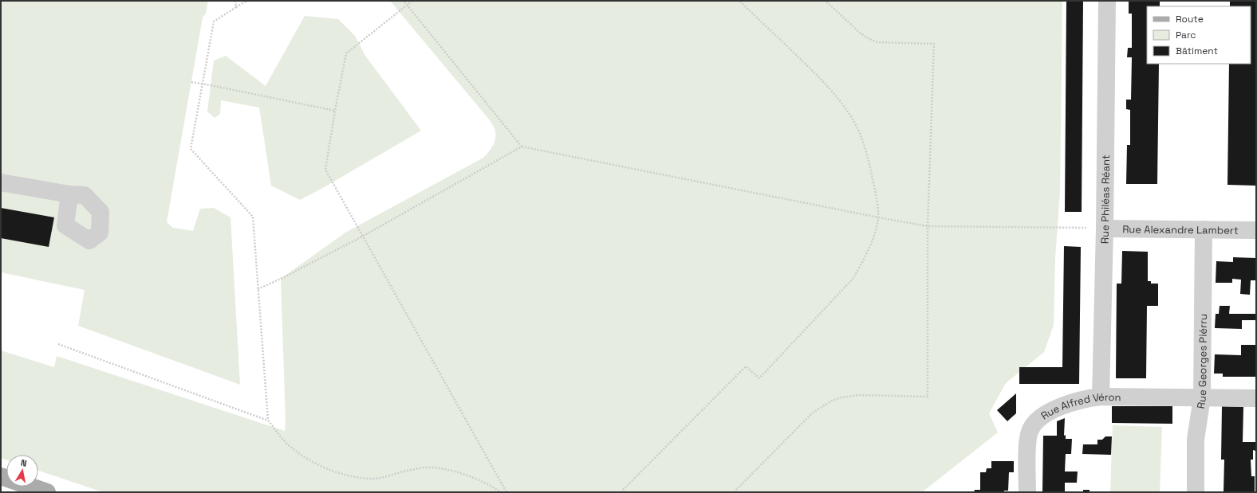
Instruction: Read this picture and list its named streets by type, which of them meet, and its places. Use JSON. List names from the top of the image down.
{
  "streets": {
    "street": [
      "Rue Philéas Réant",
      "Rue Alexandre Lambert",
      "Rue Georges Piérru",
      "Rue Alfred Véron"
    ]
  },
  "crossings": [
    ["Rue Philéas Réant", "Rue Alexandre Lambert"],
    ["Rue Philéas Réant", "Rue Alfred Véron"],
    ["Rue Alexandre Lambert", "Rue Georges Piérru"],
    ["Rue Georges Piérru", "Rue Alfred Véron"]
  ],
  "legend": ["Route", "Parc", "Bâtiment"],
  "north": "top"
}
